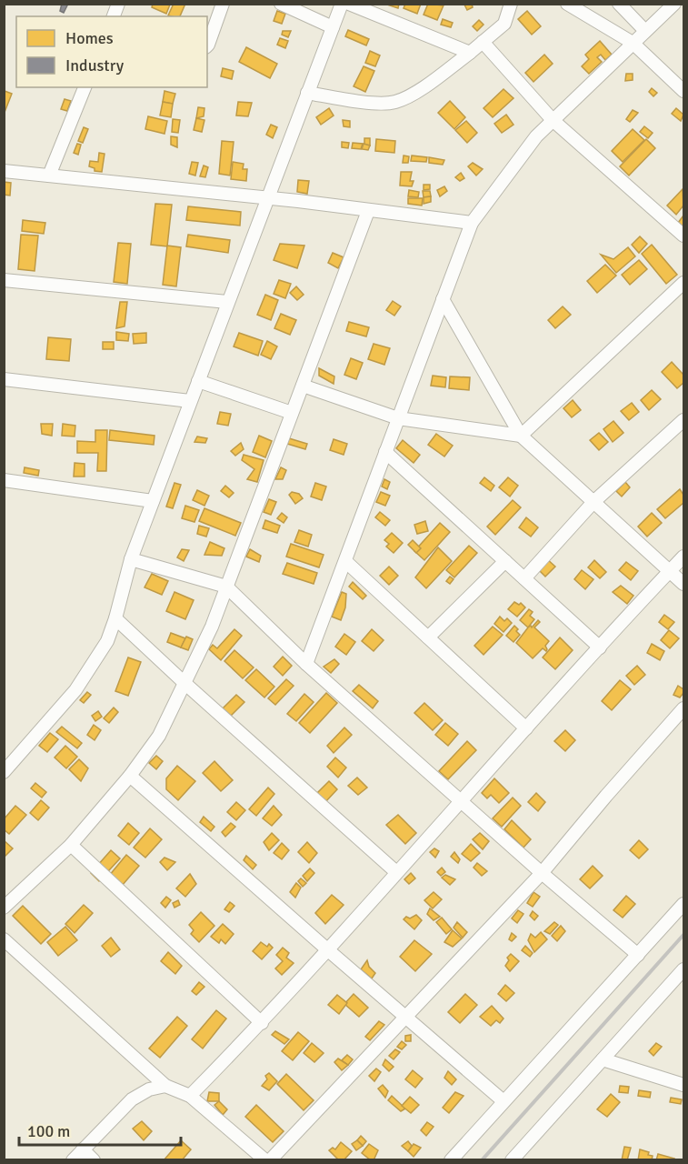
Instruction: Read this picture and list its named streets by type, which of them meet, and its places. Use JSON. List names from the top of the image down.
{
  "legend": ["Homes", "Industry"],
  "scale_bar": "100 m"
}
